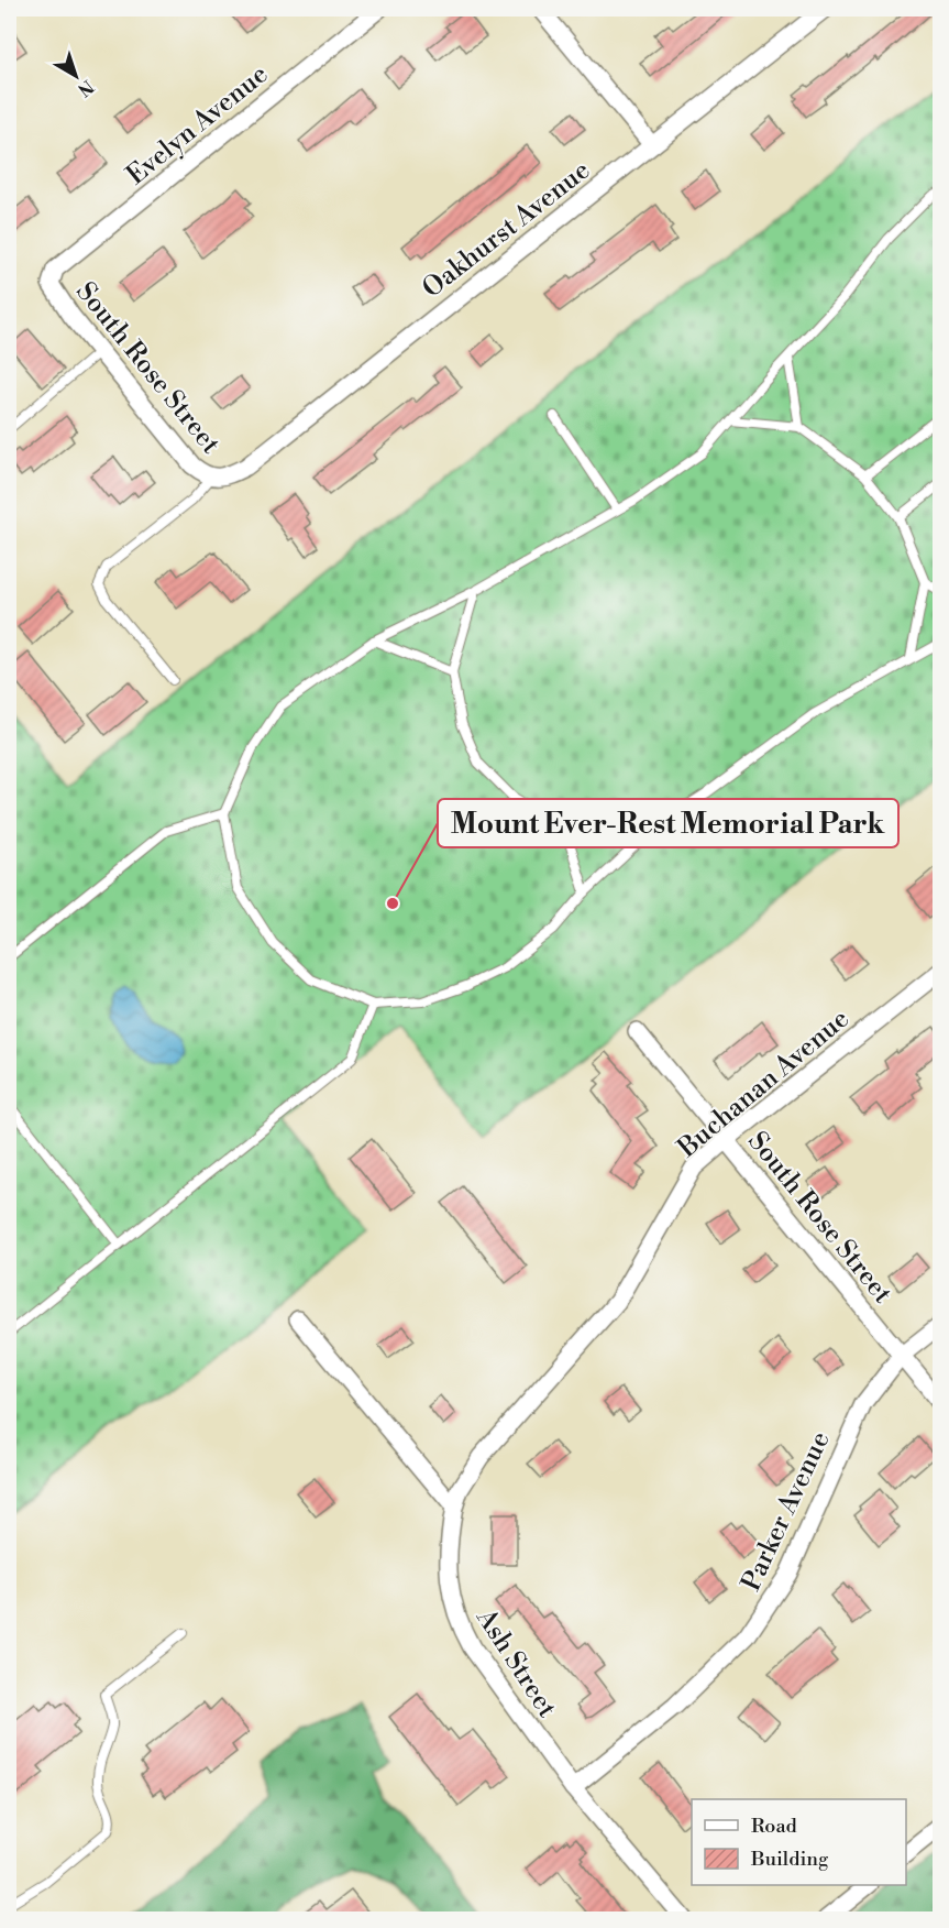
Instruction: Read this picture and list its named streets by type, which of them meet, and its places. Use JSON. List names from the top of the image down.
{
  "streets": {
    "street": [
      "Evelyn Avenue",
      "Oakhurst Avenue",
      "South Rose Street",
      "Buchanan Avenue",
      "Parker Avenue",
      "Ash Street"
    ]
  },
  "crossings": [
    ["Evelyn Avenue", "South Rose Street"],
    ["Oakhurst Avenue", "South Rose Street"],
    ["South Rose Street", "Buchanan Avenue"],
    ["South Rose Street", "Parker Avenue"],
    ["Buchanan Avenue", "Ash Street"],
    ["Parker Avenue", "Ash Street"]
  ],
  "places": ["Mount Ever-Rest Memorial Park"],
  "legend": ["Road", "Building"],
  "north": "bottom right"
}
